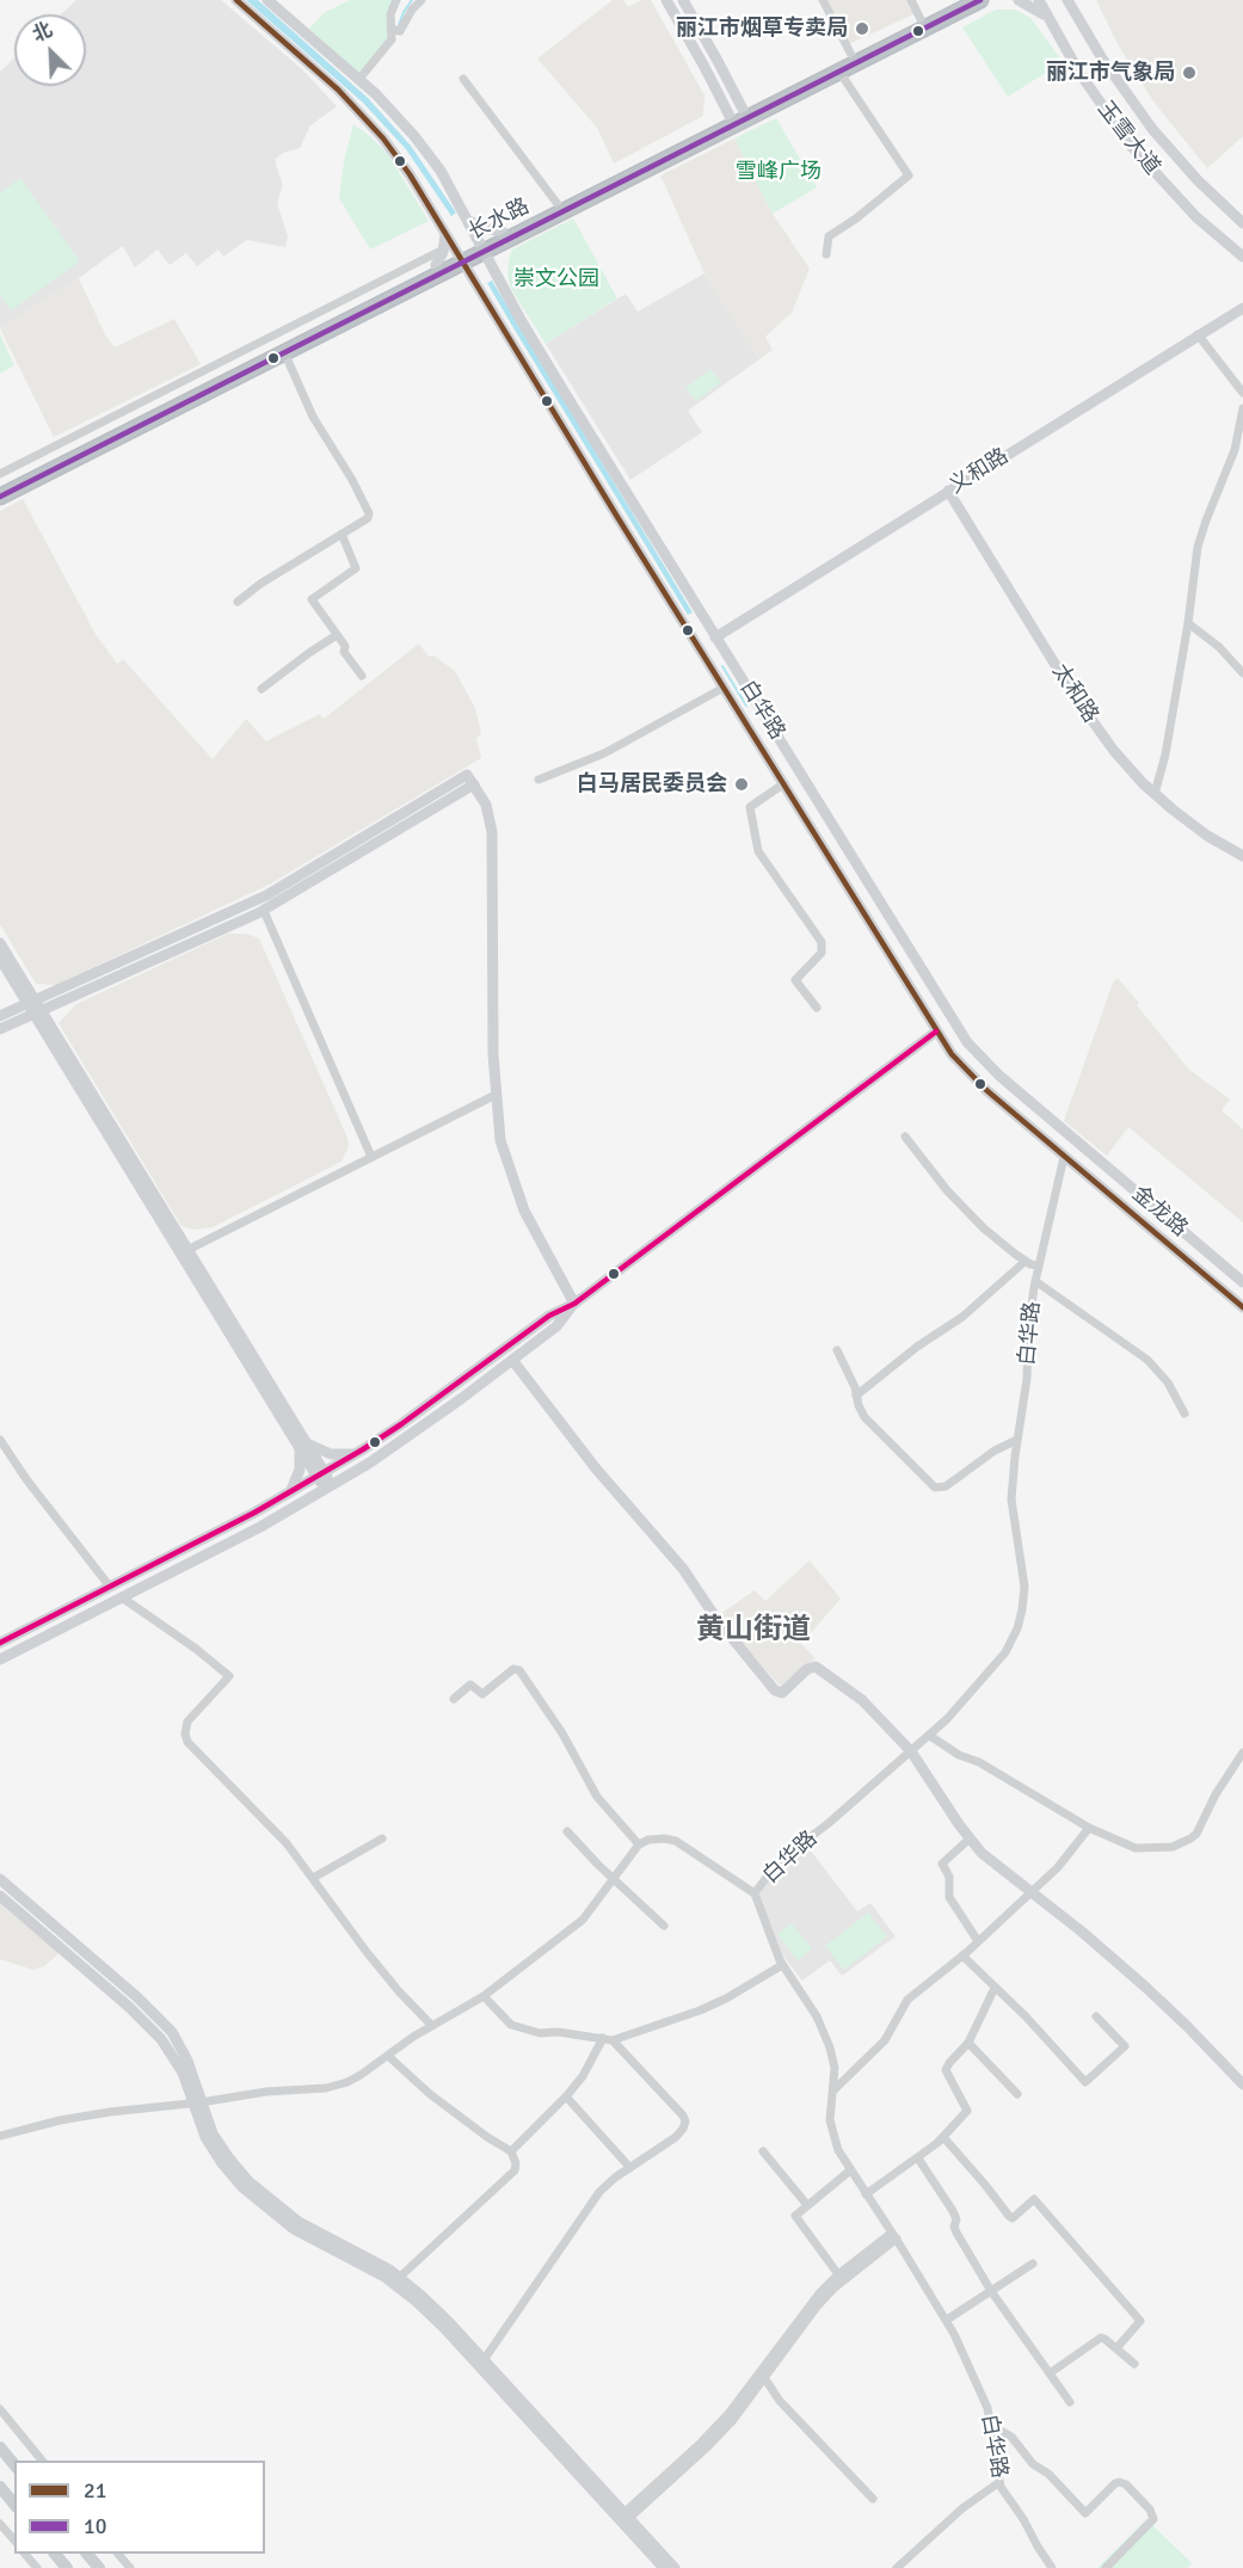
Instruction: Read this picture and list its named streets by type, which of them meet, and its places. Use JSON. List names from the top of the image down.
{
  "streets": {
    "highway": ["长水路"],
    "street": [
      "玉雪大道",
      "义和路",
      "太和路",
      "白华路",
      "金龙路"
    ]
  },
  "crossings": [
    ["长水路", "白华路"],
    ["长水路", "金龙路"],
    ["义和路", "太和路"],
    ["义和路", "白华路"],
    ["白华路", "金龙路"]
  ],
  "districts": ["黄山街道"],
  "parks": ["雪峰广场", "崇文公园"],
  "places": ["丽江市烟草专卖局", "丽江市气象局", "白马居民委员会"],
  "lines": ["transit line 21", "transit line 10"],
  "legend": ["21", "10"],
  "north": "top left"
}
